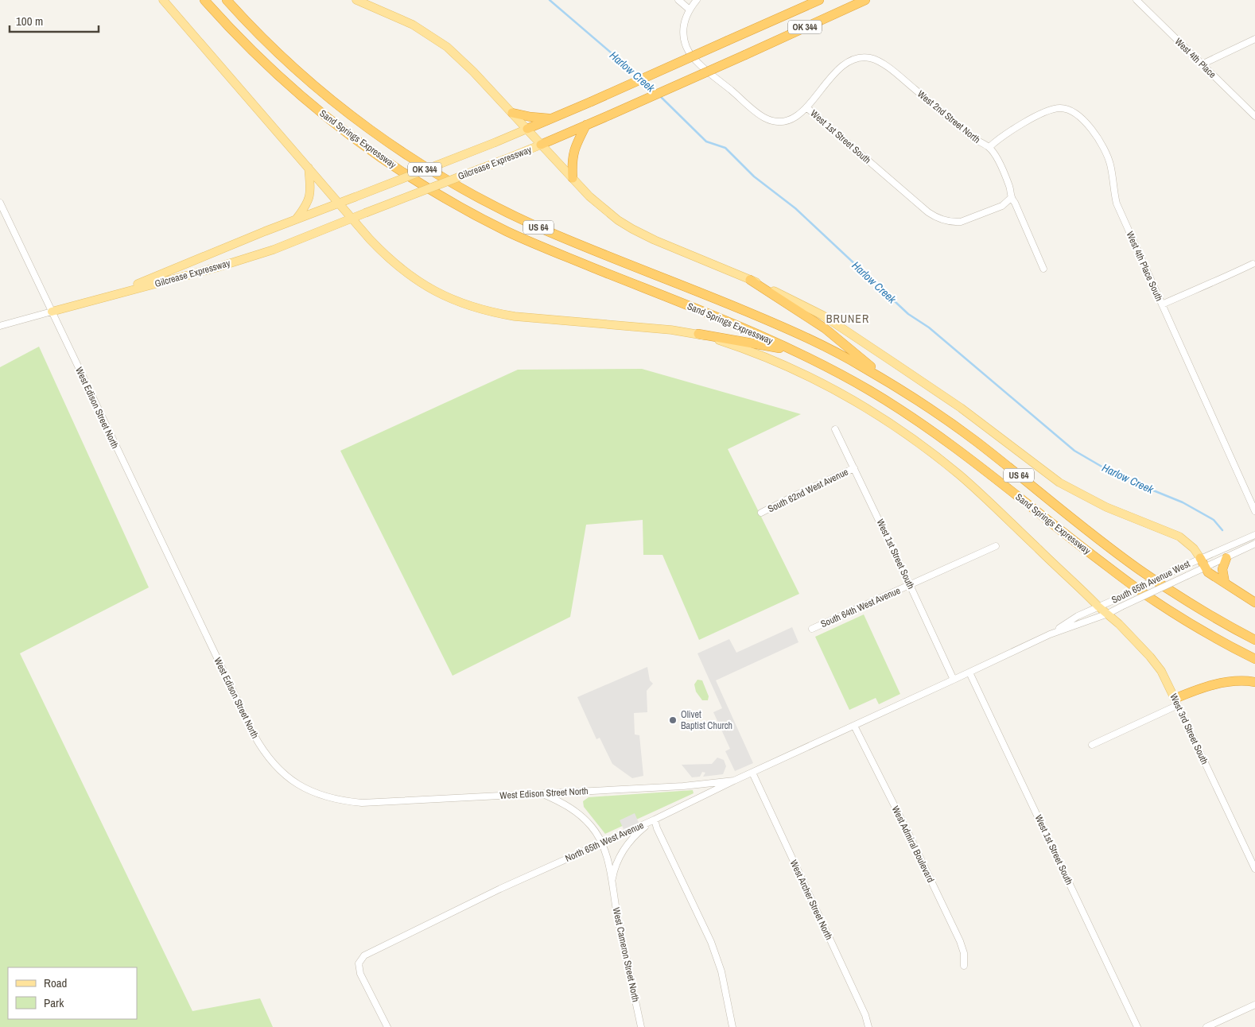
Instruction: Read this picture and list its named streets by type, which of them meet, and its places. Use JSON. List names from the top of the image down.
{
  "streets": {
    "highway": [
      "OK 344",
      "Sand Springs Expressway",
      "Gilcrease Expressway",
      "US 64"
    ],
    "main road": ["West 3rd Street South"],
    "street": [
      "West 4th Place",
      "West 2nd Street North",
      "West 1st Street South",
      "West 4th Place South",
      "West Edison Street North",
      "South 62nd West Avenue",
      "South 65th Avenue West",
      "South 64th West Avenue",
      "North 65th West Avenue",
      "West Admiral Boulevard",
      "West Archer Street North",
      "West Cameron Street North"
    ]
  },
  "crossings": [
    ["West 2nd Street North", "West 1st Street South"],
    ["West 2nd Street North", "West 4th Place South"],
    ["West 1st Street South", "South 62nd West Avenue"],
    ["West 1st Street South", "South 65th Avenue West"],
    ["West 1st Street South", "South 64th West Avenue"],
    ["Gilcrease Expressway", "West Edison Street North"],
    ["Gilcrease Expressway", "West 3rd Street South"],
    ["West Edison Street North", "North 65th West Avenue"],
    ["West Edison Street North", "West Cameron Street North"],
    ["South 65th Avenue West", "West 3rd Street South"],
    ["South 65th Avenue West", "North 65th West Avenue"],
    ["South 65th Avenue West", "West Admiral Boulevard"],
    ["North 65th West Avenue", "West Admiral Boulevard"],
    ["North 65th West Avenue", "West Archer Street North"],
    ["North 65th West Avenue", "West Cameron Street North"]
  ],
  "districts": ["BRUNER"],
  "water": ["Harlow Creek"],
  "places": ["Olivet Baptist Church"],
  "legend": ["Road", "Park"],
  "scale_bar": "100 m"
}
